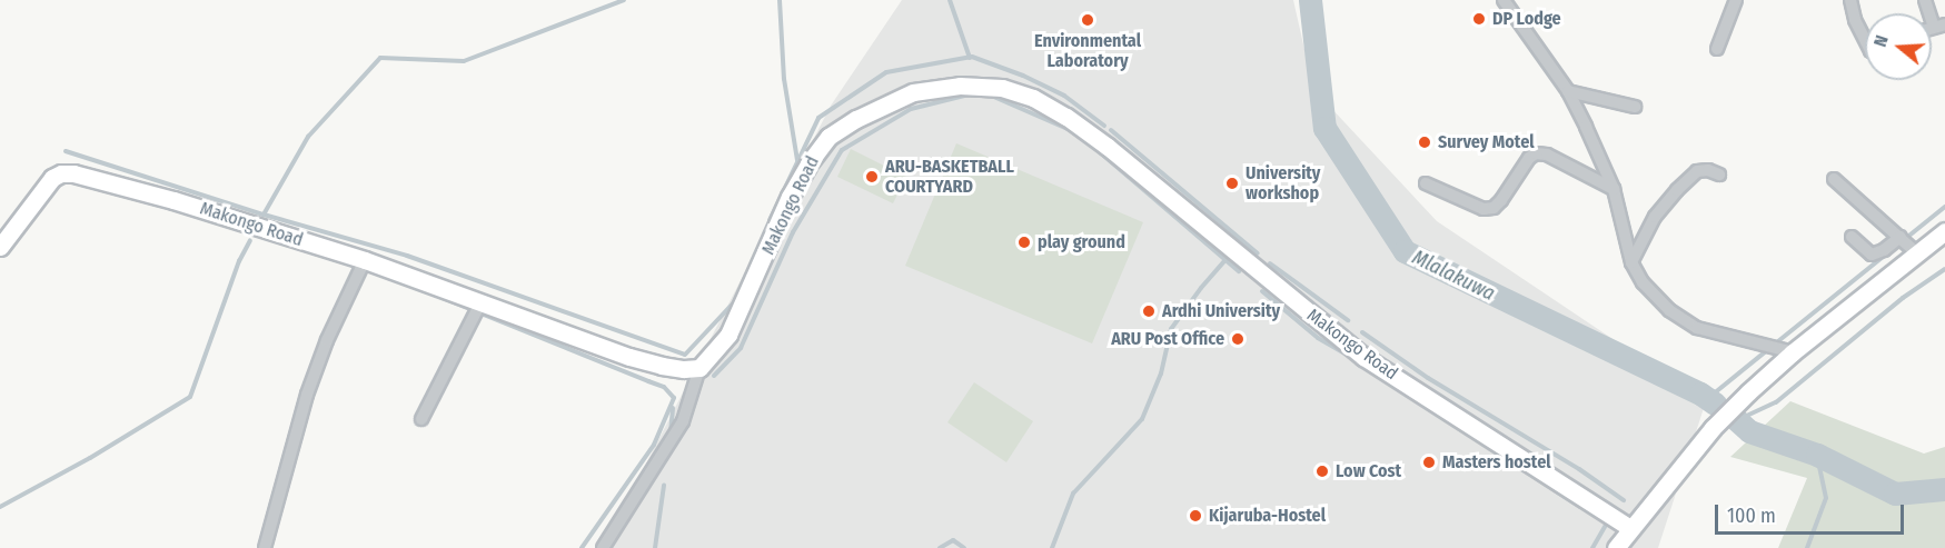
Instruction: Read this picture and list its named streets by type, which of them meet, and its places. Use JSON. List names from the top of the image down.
{
  "streets": {
    "street": ["Makongo Road"]
  },
  "water": ["Mlalakuwa"],
  "places": [
    "DP Lodge",
    "Environmental Laboratory",
    "Survey Motel",
    "ARU-BASKETBALL COURTYARD",
    "University workshop",
    "play ground",
    "Ardhi University",
    "ARU Post Office",
    "Masters hostel",
    "Low Cost",
    "Kijaruba-Hostel"
  ],
  "scale_bar": "100 m",
  "north": "left"
}
